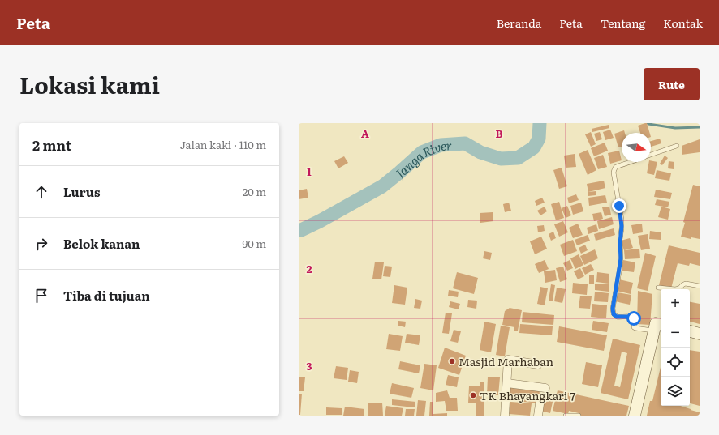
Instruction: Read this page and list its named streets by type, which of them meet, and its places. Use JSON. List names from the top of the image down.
{
  "water": ["Janga River"],
  "places": ["Masjid Marhaban", "TK Bhayangkari 7"],
  "north": "right",
  "page": {
    "header": "Peta",
    "nav": [
      "Beranda",
      "Peta",
      "Tentang",
      "Kontak"
    ],
    "title": "Lokasi kami",
    "buttons": "Rute",
    "heading": ["2 mnt", "Jalan kaki · 110 m"],
    "list": [
      ["Lurus", "20 m"],
      ["Belok kanan", "90 m"],
      "Tiba di tujuan"
    ],
    "map_buttons": ["+", "−"]
  },
  "grid": {
    "columns": ["A", "B"],
    "rows": ["1", "2", "3"]
  }
}
